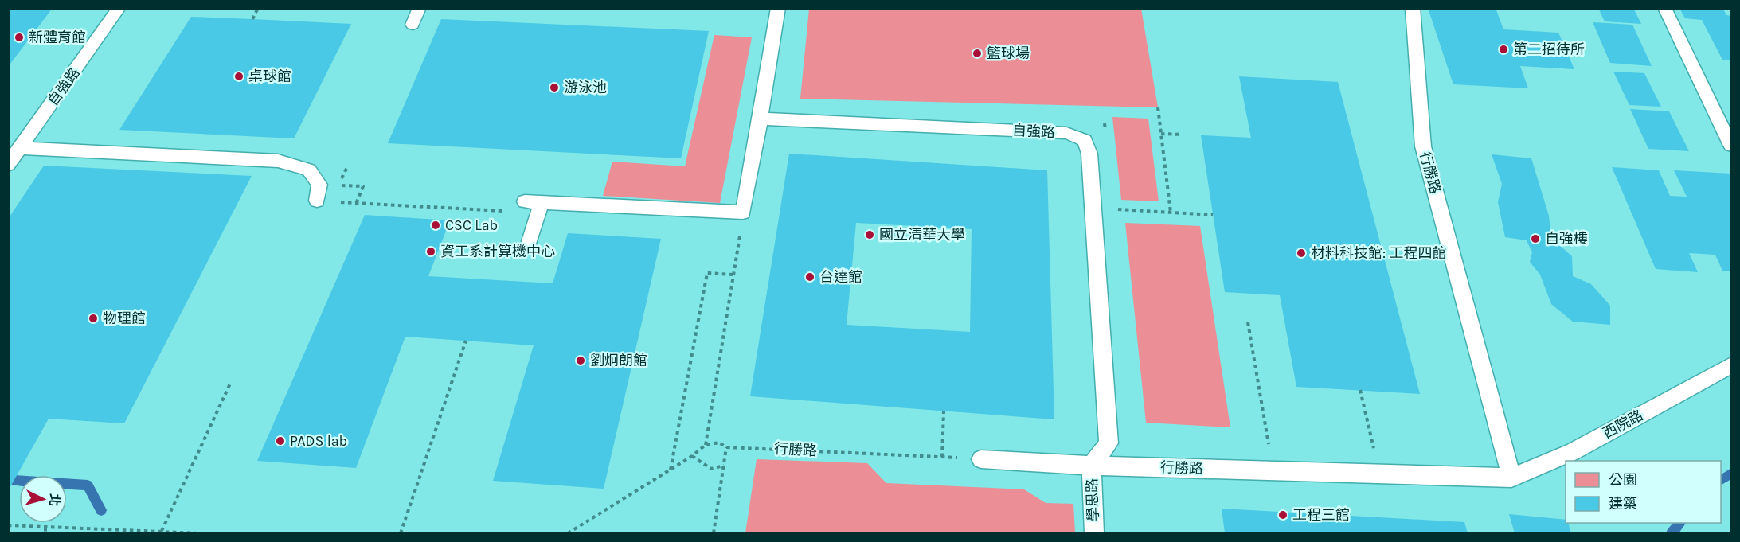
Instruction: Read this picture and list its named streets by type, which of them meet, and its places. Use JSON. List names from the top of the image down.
{
  "streets": {
    "lane": [
      "自強路",
      "行勝路",
      "西院路",
      "學思路"
    ]
  },
  "crossings": [
    ["自強路", "行勝路"],
    ["自強路", "學思路"],
    ["行勝路", "西院路"],
    ["行勝路", "學思路"]
  ],
  "places": [
    "新體育館",
    "第二招待所",
    "籃球場",
    "桌球館",
    "游泳池",
    "CSC Lab",
    "國立清華大學",
    "自強樓",
    "資工系計算機中心",
    "材料科技館: 工程四館",
    "台達館",
    "物理館",
    "劉炯朗館",
    "PADS lab",
    "工程三館"
  ],
  "legend": ["公園", "建築"],
  "north": "right"
}
